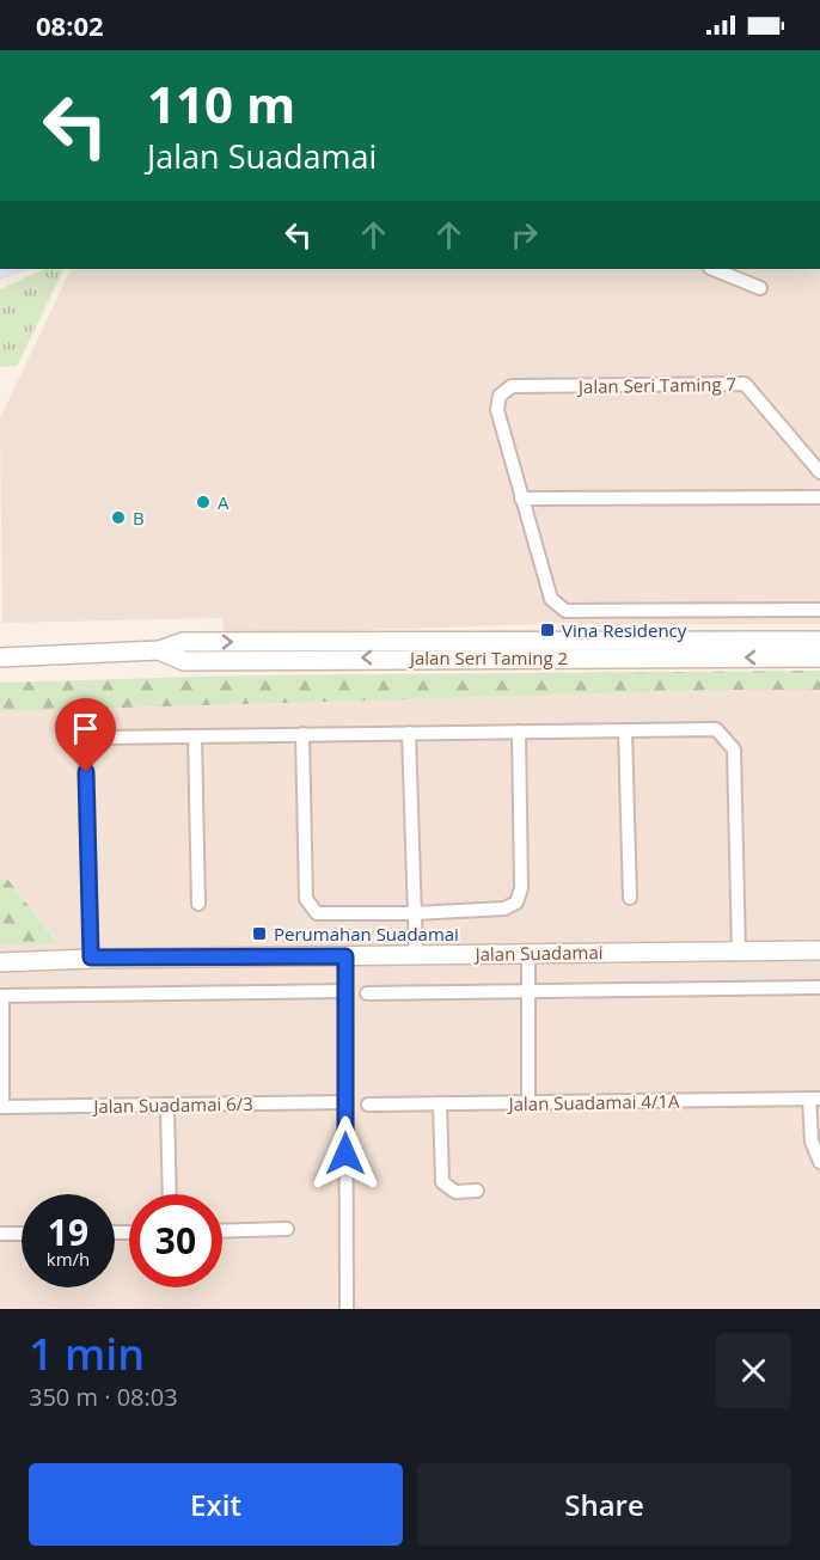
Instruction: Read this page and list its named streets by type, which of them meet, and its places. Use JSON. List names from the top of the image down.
{
  "streets": {
    "street": [
      "Jalan Seri Taming 7",
      "Jalan Seri Taming 2",
      "Jalan Suadamai",
      "Jalan Suadamai 4/1A",
      "Jalan Suadamai 6/3"
    ]
  },
  "places": {
    "other": ["A", "B"],
    "transit": ["Vina Residency", "Perumahan Suadamai"]
  },
  "page": {
    "status": "08:02",
    "turn": ["110 m", "Jalan Suadamai"],
    "speed": "19 km/h",
    "limit": "30",
    "heading": ["1 min", "350 m · 08:03"],
    "buttons": ["Exit", "Share"]
  }
}
